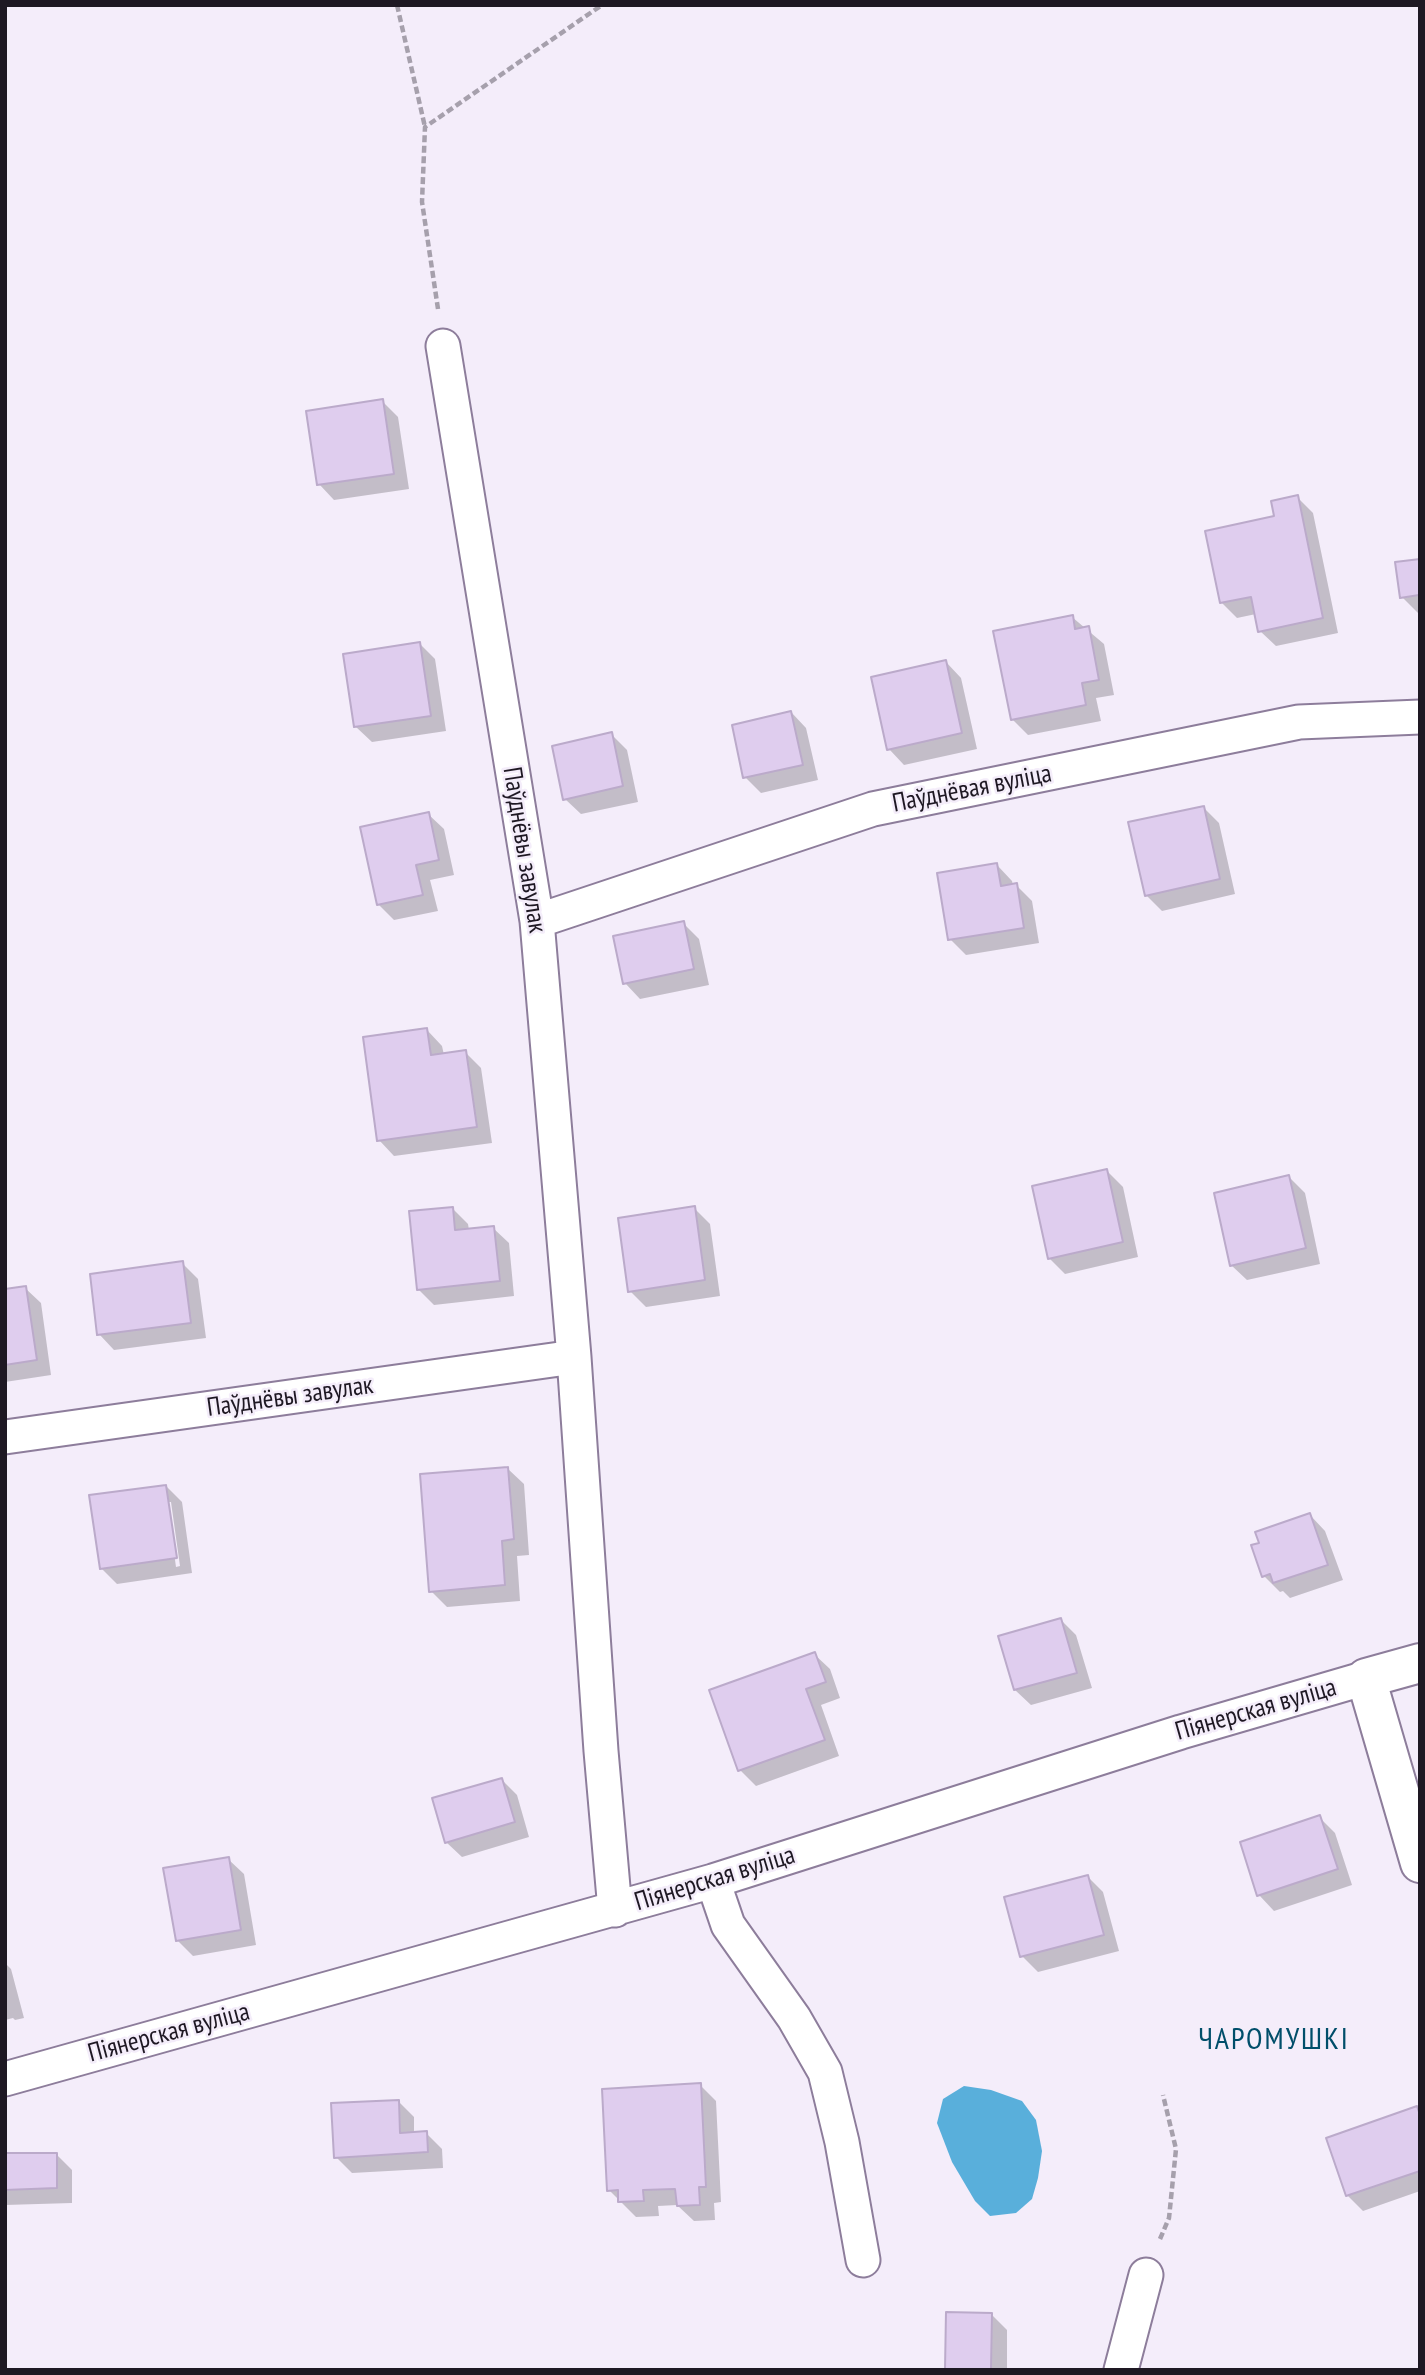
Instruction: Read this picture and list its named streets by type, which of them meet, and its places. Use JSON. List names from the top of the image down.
{
  "streets": {
    "street": ["Паўднёвая вуліца", "Паўднёвы завулак", "Піянерская вуліца"]
  },
  "crossings": [
    ["Паўднёвая вуліца", "Паўднёвы завулак"],
    ["Паўднёвы завулак", "Піянерская вуліца"]
  ],
  "districts": ["ЧАРОМУШКІ"]
}
